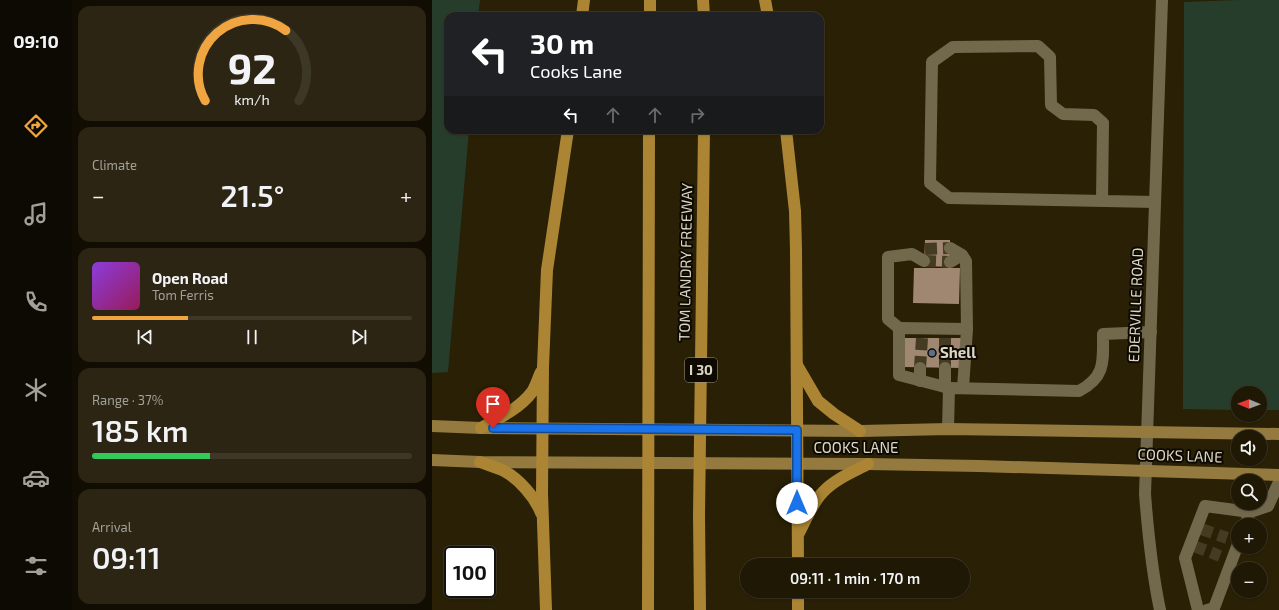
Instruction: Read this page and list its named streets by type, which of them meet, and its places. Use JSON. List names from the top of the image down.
{
  "streets": {
    "highway": ["TOM LANDRY FREEWAY", "I 30"],
    "main road": ["COOKS LANE"],
    "street": ["EDERVILLE ROAD"]
  },
  "crossings": [
    ["EDERVILLE ROAD", "COOKS LANE"]
  ],
  "places": ["Shell"],
  "north": "left",
  "page": {
    "tabs": "09:10",
    "turn": ["30 m", "Cooks Lane"],
    "tile": [
      "Climate",
      ["Range · 37%", "185 km"],
      ["Arrival", "09:11"]
    ],
    "heat": ["−", "21.5°", "+"],
    "song": ["Open Road", "Tom Ferris"],
    "map_buttons": ["+", "−"],
    "limit": "100",
    "trip": "09:11 · 1 min · 170 m",
    "gauge": ["92", "km/h"]
  }
}
